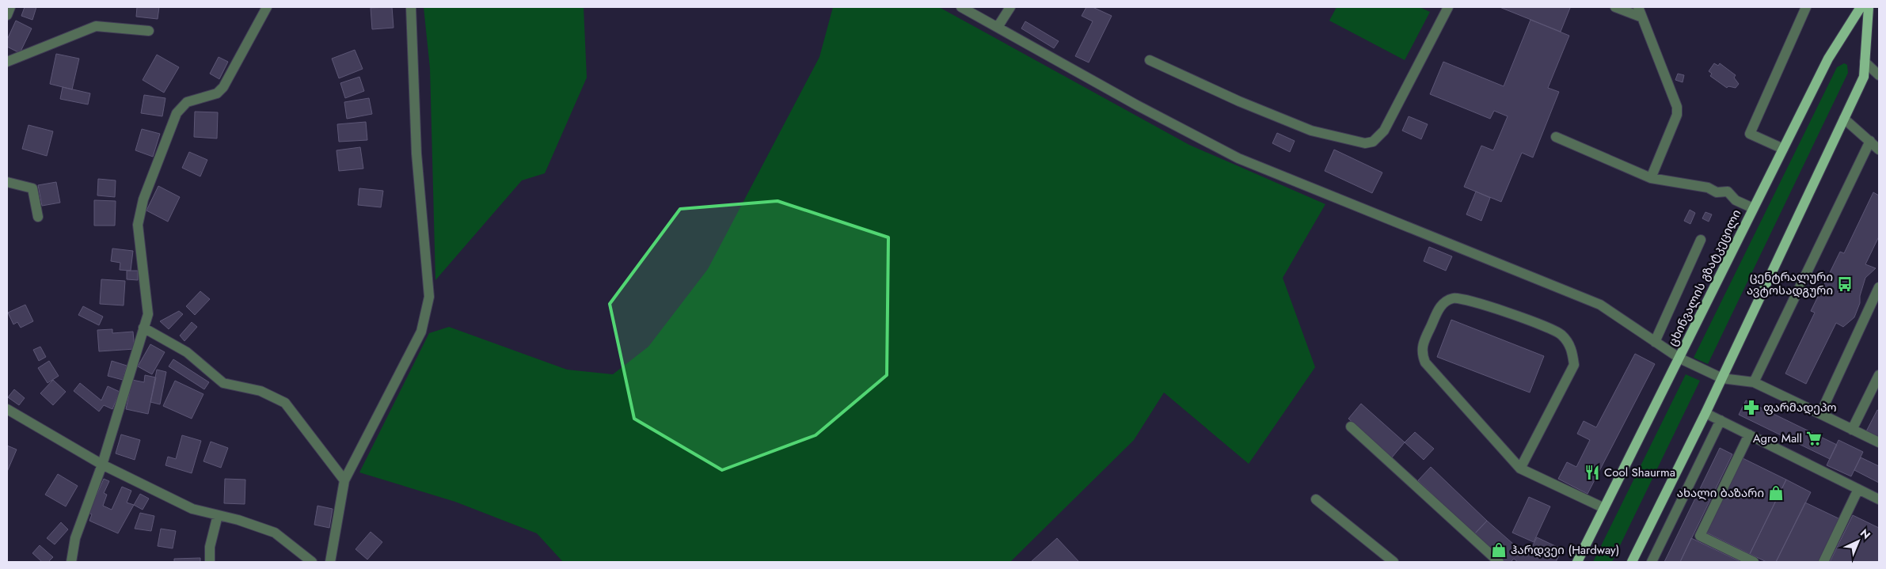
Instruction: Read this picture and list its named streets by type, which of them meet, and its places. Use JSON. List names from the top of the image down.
{
  "streets": {
    "main road": ["ცხინვალის გზატკეცილი"]
  },
  "places": {
    "bus stop": ["ცენტრალური ავტოსადგური"],
    "pharmacy": ["ფარმადეპო"],
    "supermarket": ["Agro Mall"],
    "restaurant": ["Cool Shaurma"],
    "shop": ["ახალი ბაზარი", "ჰარდვეი (Hardway)"]
  },
  "north": "top right"
}
